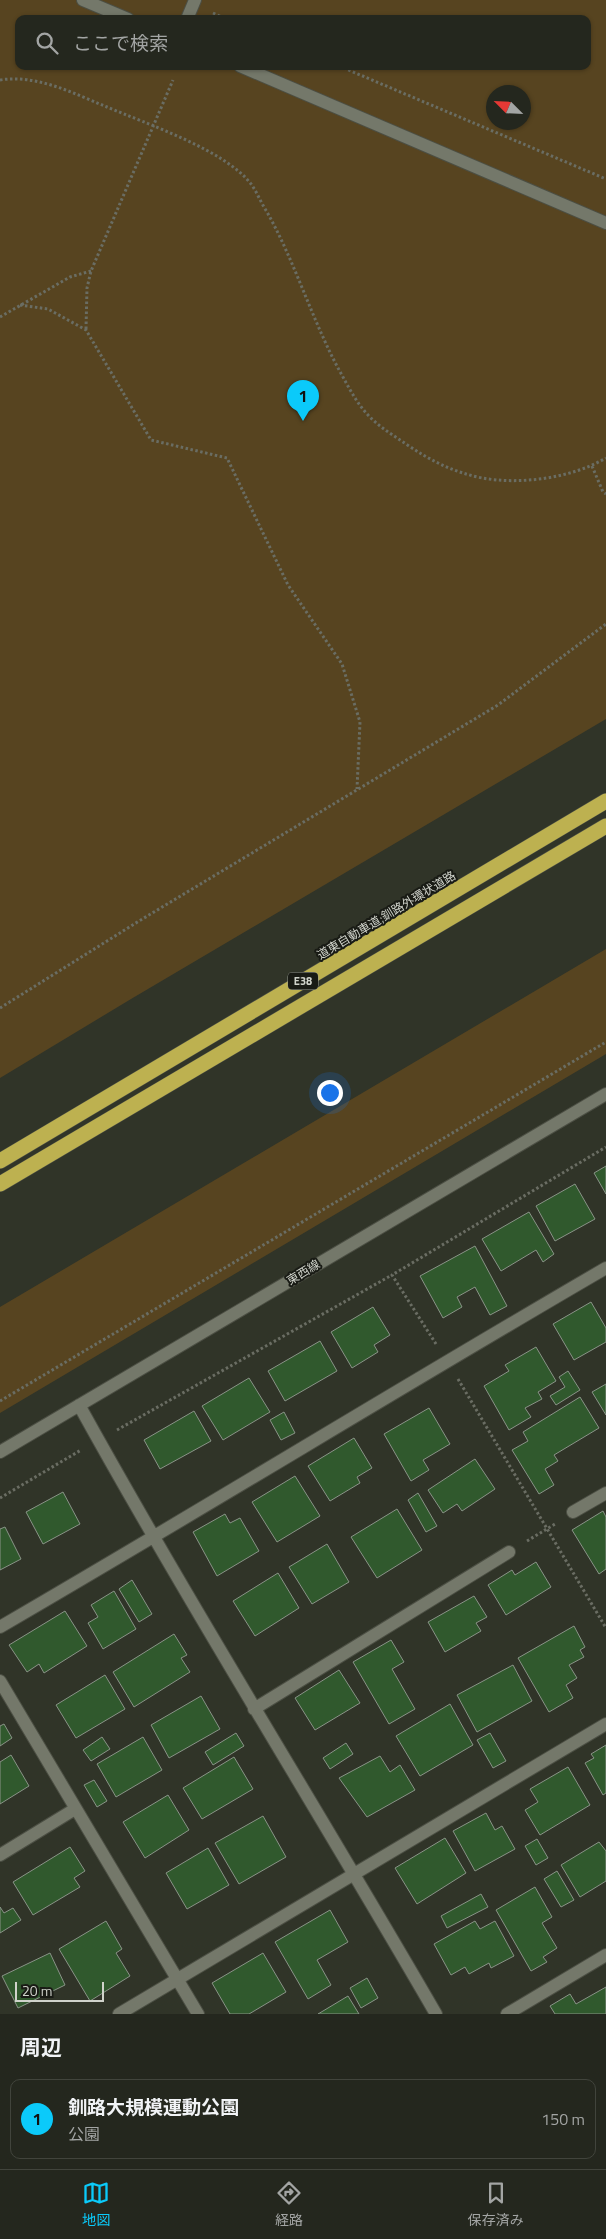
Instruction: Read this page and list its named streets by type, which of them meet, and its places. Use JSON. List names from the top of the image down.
{
  "streets": {
    "highway": ["道東自動車道;釧路外環状道路", "E38"],
    "street": ["東西線"]
  },
  "scale_bar": "20 m",
  "north": "top left",
  "page": {
    "search": "ここで検索",
    "pins": "1",
    "scale": "20 m",
    "heading": "周辺",
    "list": [
      {
        "mark": "1",
        "name": "釧路大規模運動公園",
        "note": "公園",
        "value": "150 m"
      }
    ],
    "nav": ["地図", "経路", "保存済み"]
  }
}
